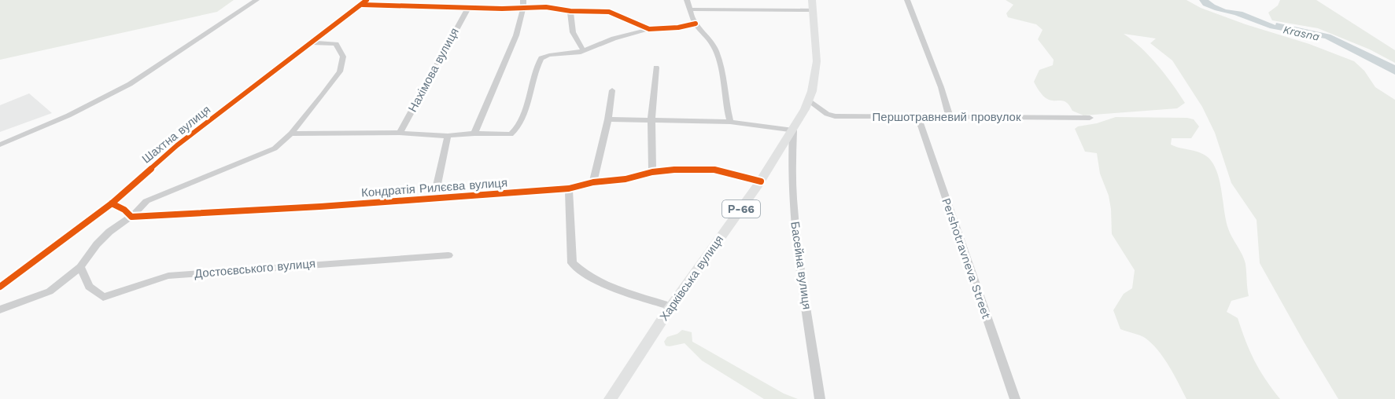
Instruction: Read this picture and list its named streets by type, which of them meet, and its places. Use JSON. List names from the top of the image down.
{
  "streets": {
    "main road": ["Р-66", "Харківська вулиця"],
    "street": [
      "Нахімова вулиця",
      "Першотравневий провулок",
      "Шахтна вулиця",
      "Кондратія Рилєєва вулиця",
      "Pershotravneva Street",
      "Басейна вулиця",
      "Достоєвського вулиця"
    ]
  },
  "crossings": [
    ["Першотравневий провулок", "Pershotravneva Street"],
    ["Першотравневий провулок", "Харківська вулиця"],
    ["Кондратія Рилєєва вулиця", "Харківська вулиця"],
    ["Басейна вулиця", "Харківська вулиця"]
  ],
  "water": ["Krasna"]
}
